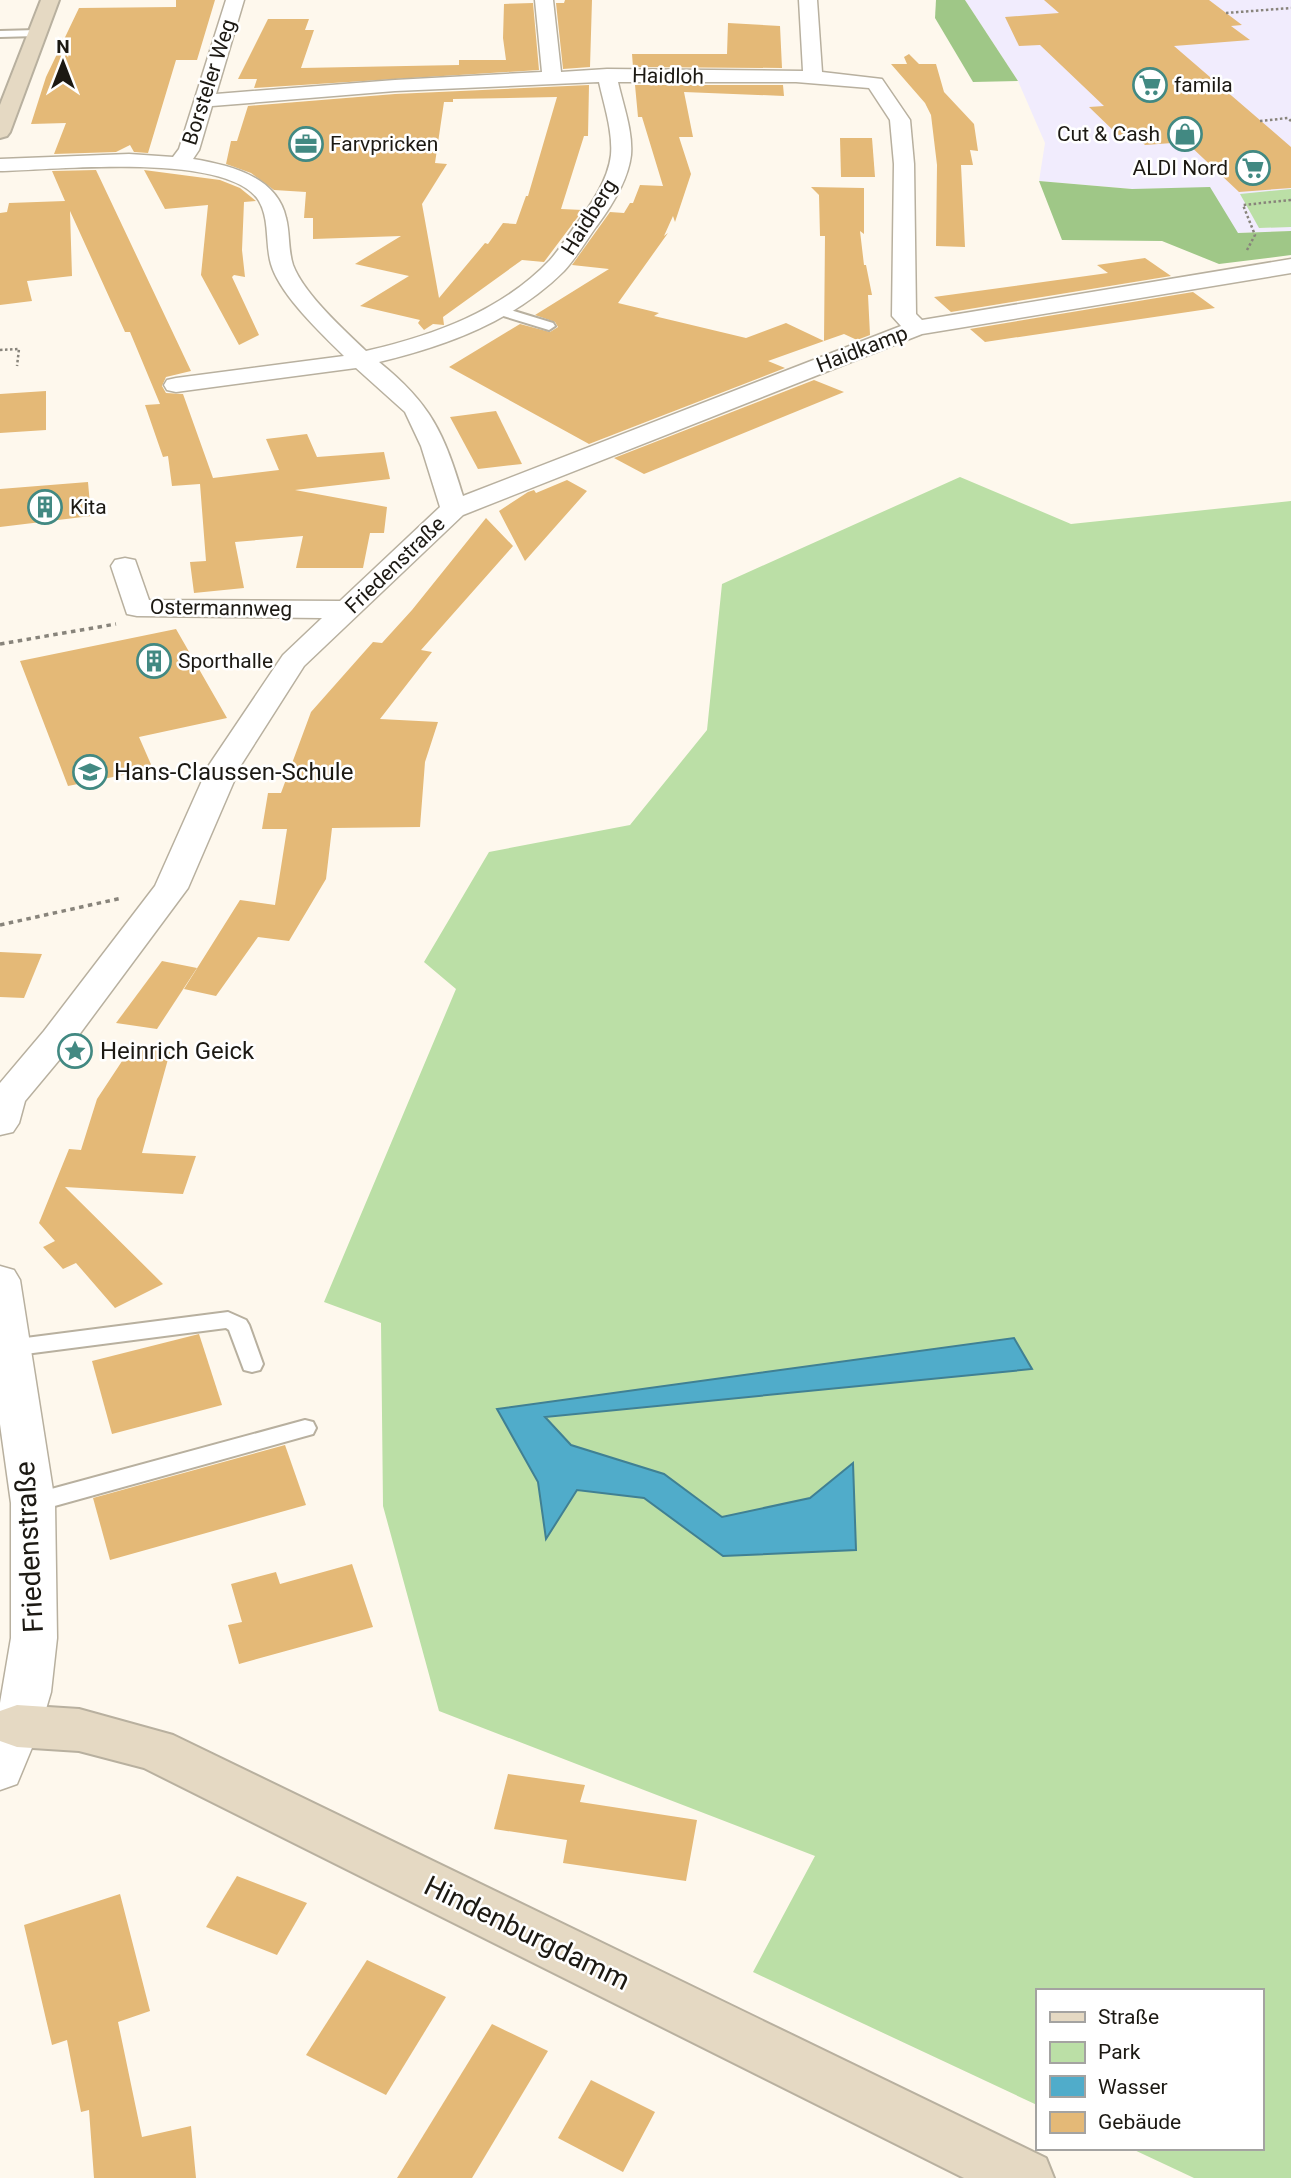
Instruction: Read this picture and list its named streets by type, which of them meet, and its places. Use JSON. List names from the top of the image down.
{
  "streets": {
    "street": [
      "Haidloh",
      "Borsteler Weg",
      "Haidberg",
      "Haidkamp",
      "Friedenstraße",
      "Ostermannweg",
      "Hindenburgdamm"
    ]
  },
  "crossings": [
    ["Haidloh", "Borsteler Weg"],
    ["Haidloh", "Haidberg"],
    ["Haidloh", "Haidkamp"],
    ["Borsteler Weg", "Friedenstraße"],
    ["Haidberg", "Friedenstraße"],
    ["Haidkamp", "Friedenstraße"],
    ["Friedenstraße", "Ostermannweg"],
    ["Friedenstraße", "Hindenburgdamm"]
  ],
  "places": {
    "supermarket": ["famila", "ALDI Nord"],
    "shop": ["Cut & Cash"],
    "office": ["Farvpricken"],
    "building": ["Kita", "Sporthalle"],
    "school or university": ["Hans-Claussen-Schule"],
    "place": ["Heinrich Geick"]
  },
  "legend": [
    "Straße",
    "Park",
    "Wasser",
    "Gebäude"
  ],
  "north": "top"
}
